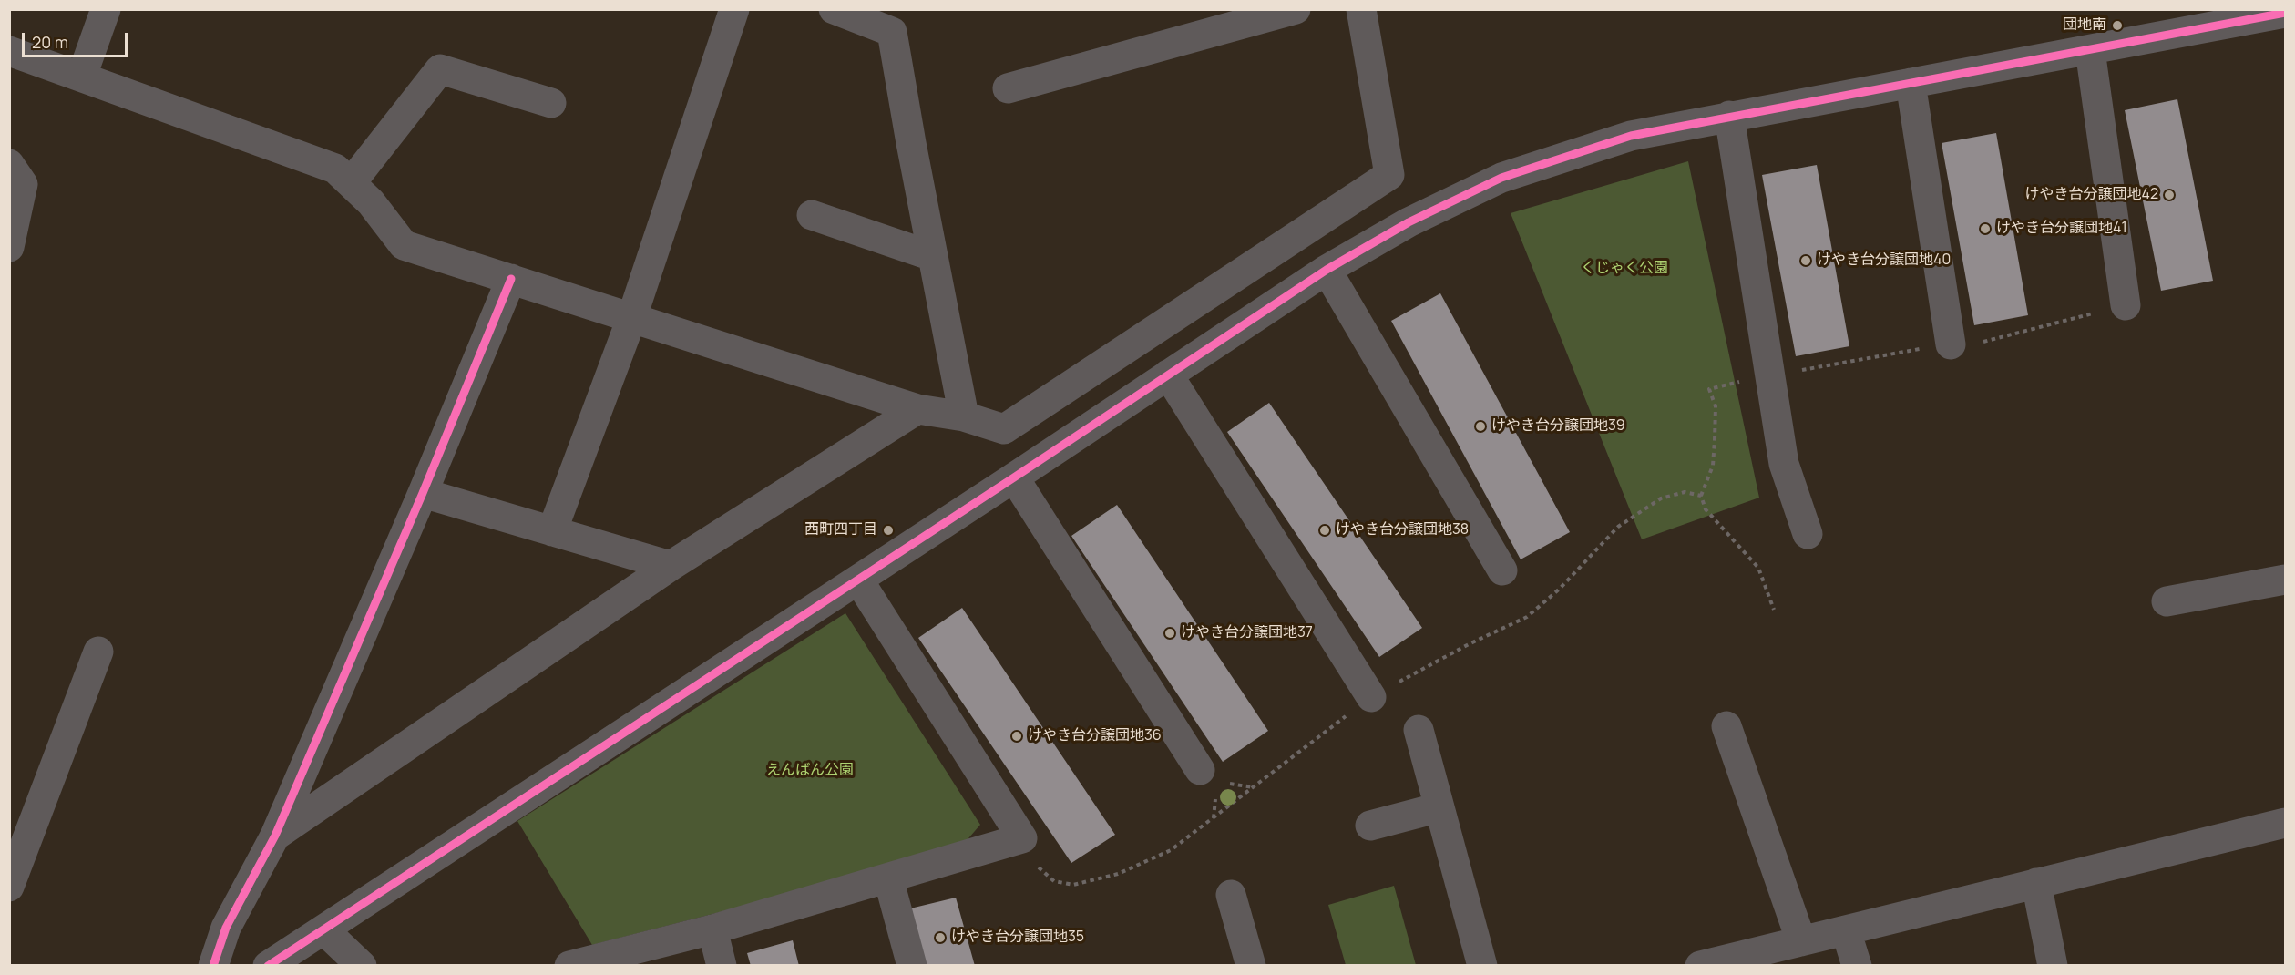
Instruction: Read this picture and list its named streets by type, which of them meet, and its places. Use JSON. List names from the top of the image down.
{
  "parks": ["くじゃく公園", "えんばん公園"],
  "places": [
    "団地南",
    "けやき台分譲団地42",
    "けやき台分譲団地41",
    "けやき台分譲団地40",
    "けやき台分譲団地39",
    "西町四丁目",
    "けやき台分譲団地38",
    "けやき台分譲団地37",
    "けやき台分譲団地36",
    "けやき台分譲団地35"
  ],
  "scale_bar": "20 m"
}
